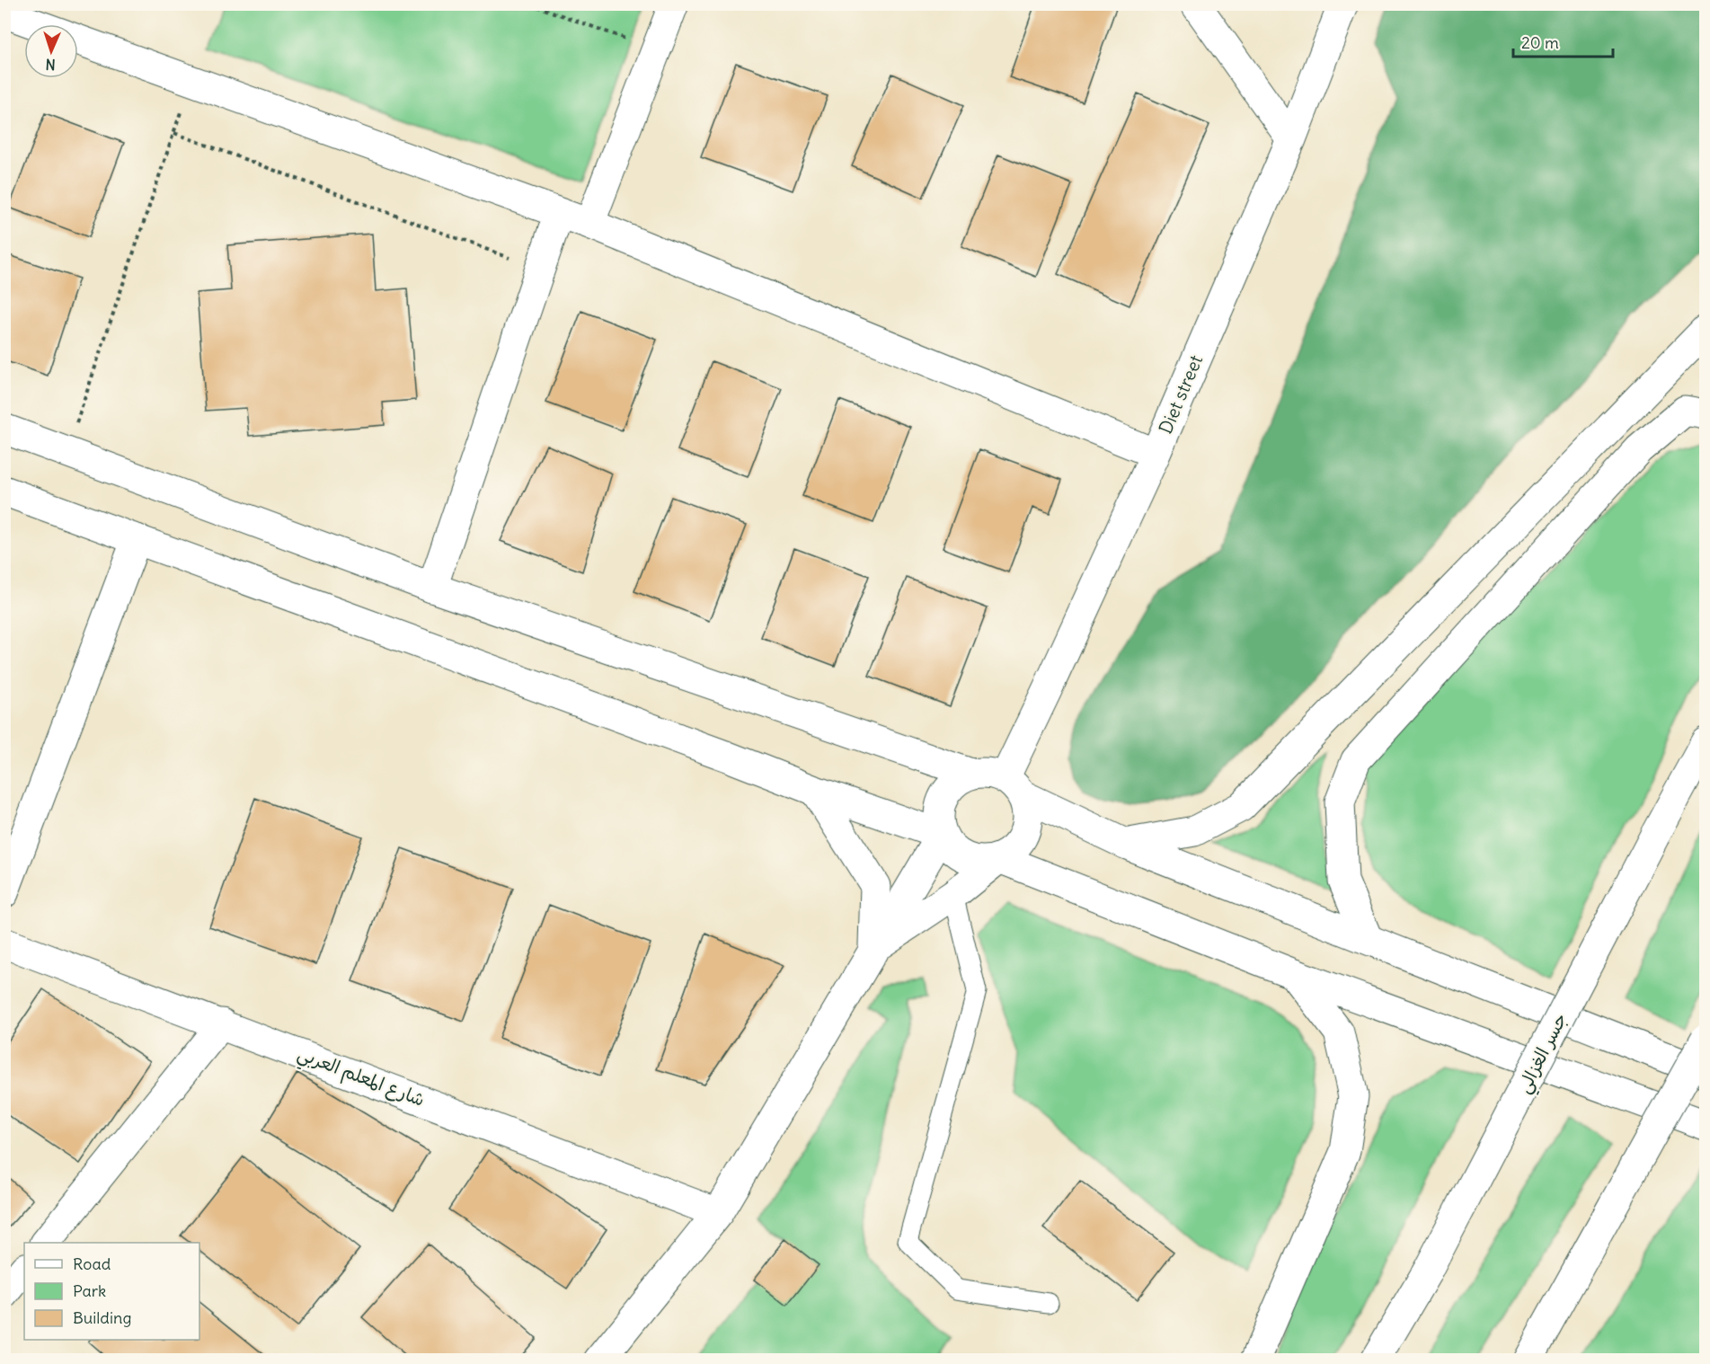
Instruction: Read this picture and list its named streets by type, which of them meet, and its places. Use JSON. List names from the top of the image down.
{
  "streets": {
    "main road": ["Diet street", "جسر الغزالي", "شارع المعلم العربي"]
  },
  "legend": ["Road", "Park", "Building"],
  "scale_bar": "20 m",
  "north": "bottom"
}
